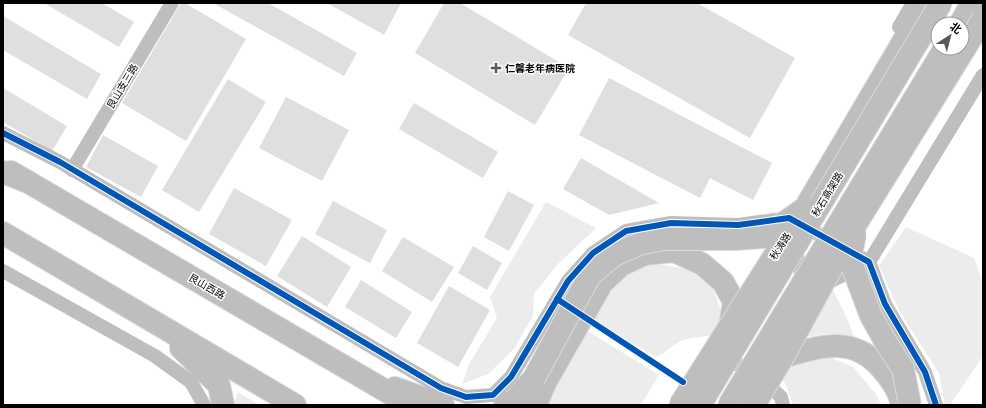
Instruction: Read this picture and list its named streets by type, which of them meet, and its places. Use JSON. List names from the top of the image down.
{
  "streets": {
    "main road": ["秋石高架路", "秋涛路", "艮山西路"],
    "street": ["艮山支三路"]
  },
  "places": {
    "health": ["仁馨老年病医院"]
  },
  "north": "top right"
}
